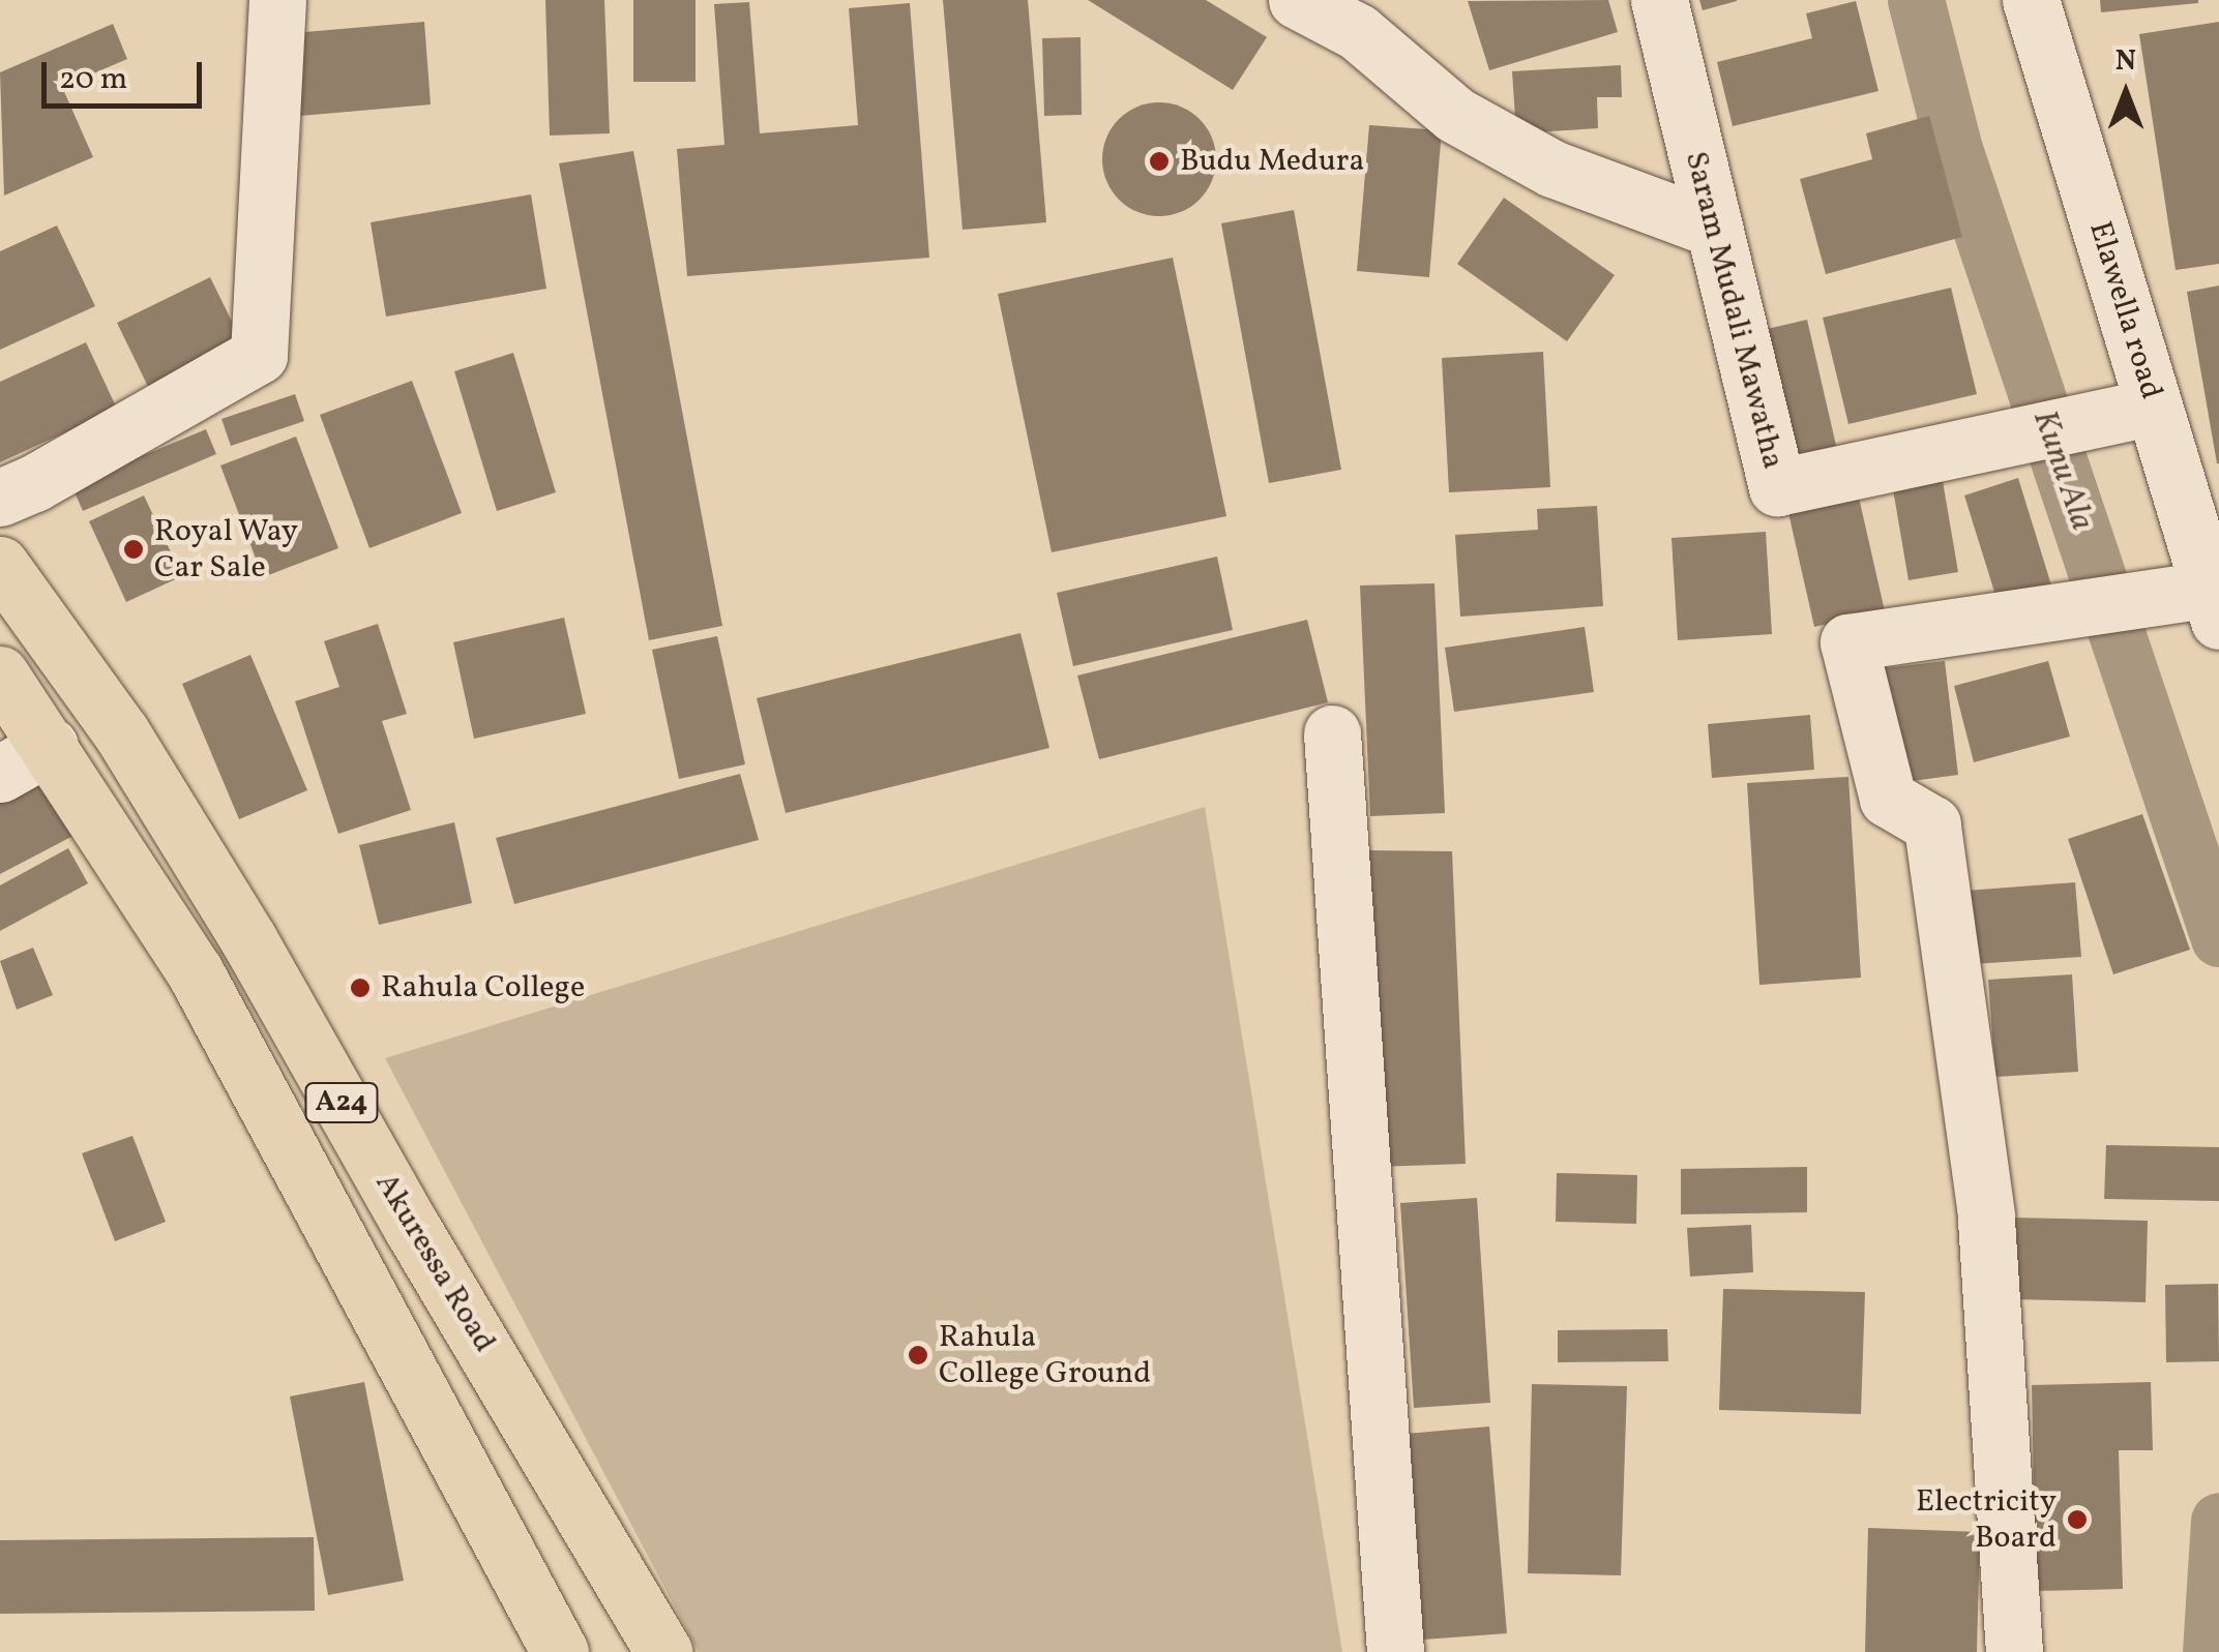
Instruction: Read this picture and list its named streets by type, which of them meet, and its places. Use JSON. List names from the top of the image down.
{
  "streets": {
    "highway": ["A24", "Akuressa Road"],
    "street": ["Saram Mudali Mawatha", "Elawella road"]
  },
  "crossings": [
    ["Saram Mudali Mawatha", "Elawella road"]
  ],
  "water": ["Kunu Ala"],
  "places": [
    "Budu Medura",
    "Royal Way Car Sale",
    "Rahula College",
    "Rahula College Ground",
    "Electricity Board"
  ],
  "scale_bar": "20 m",
  "north": "top"
}
